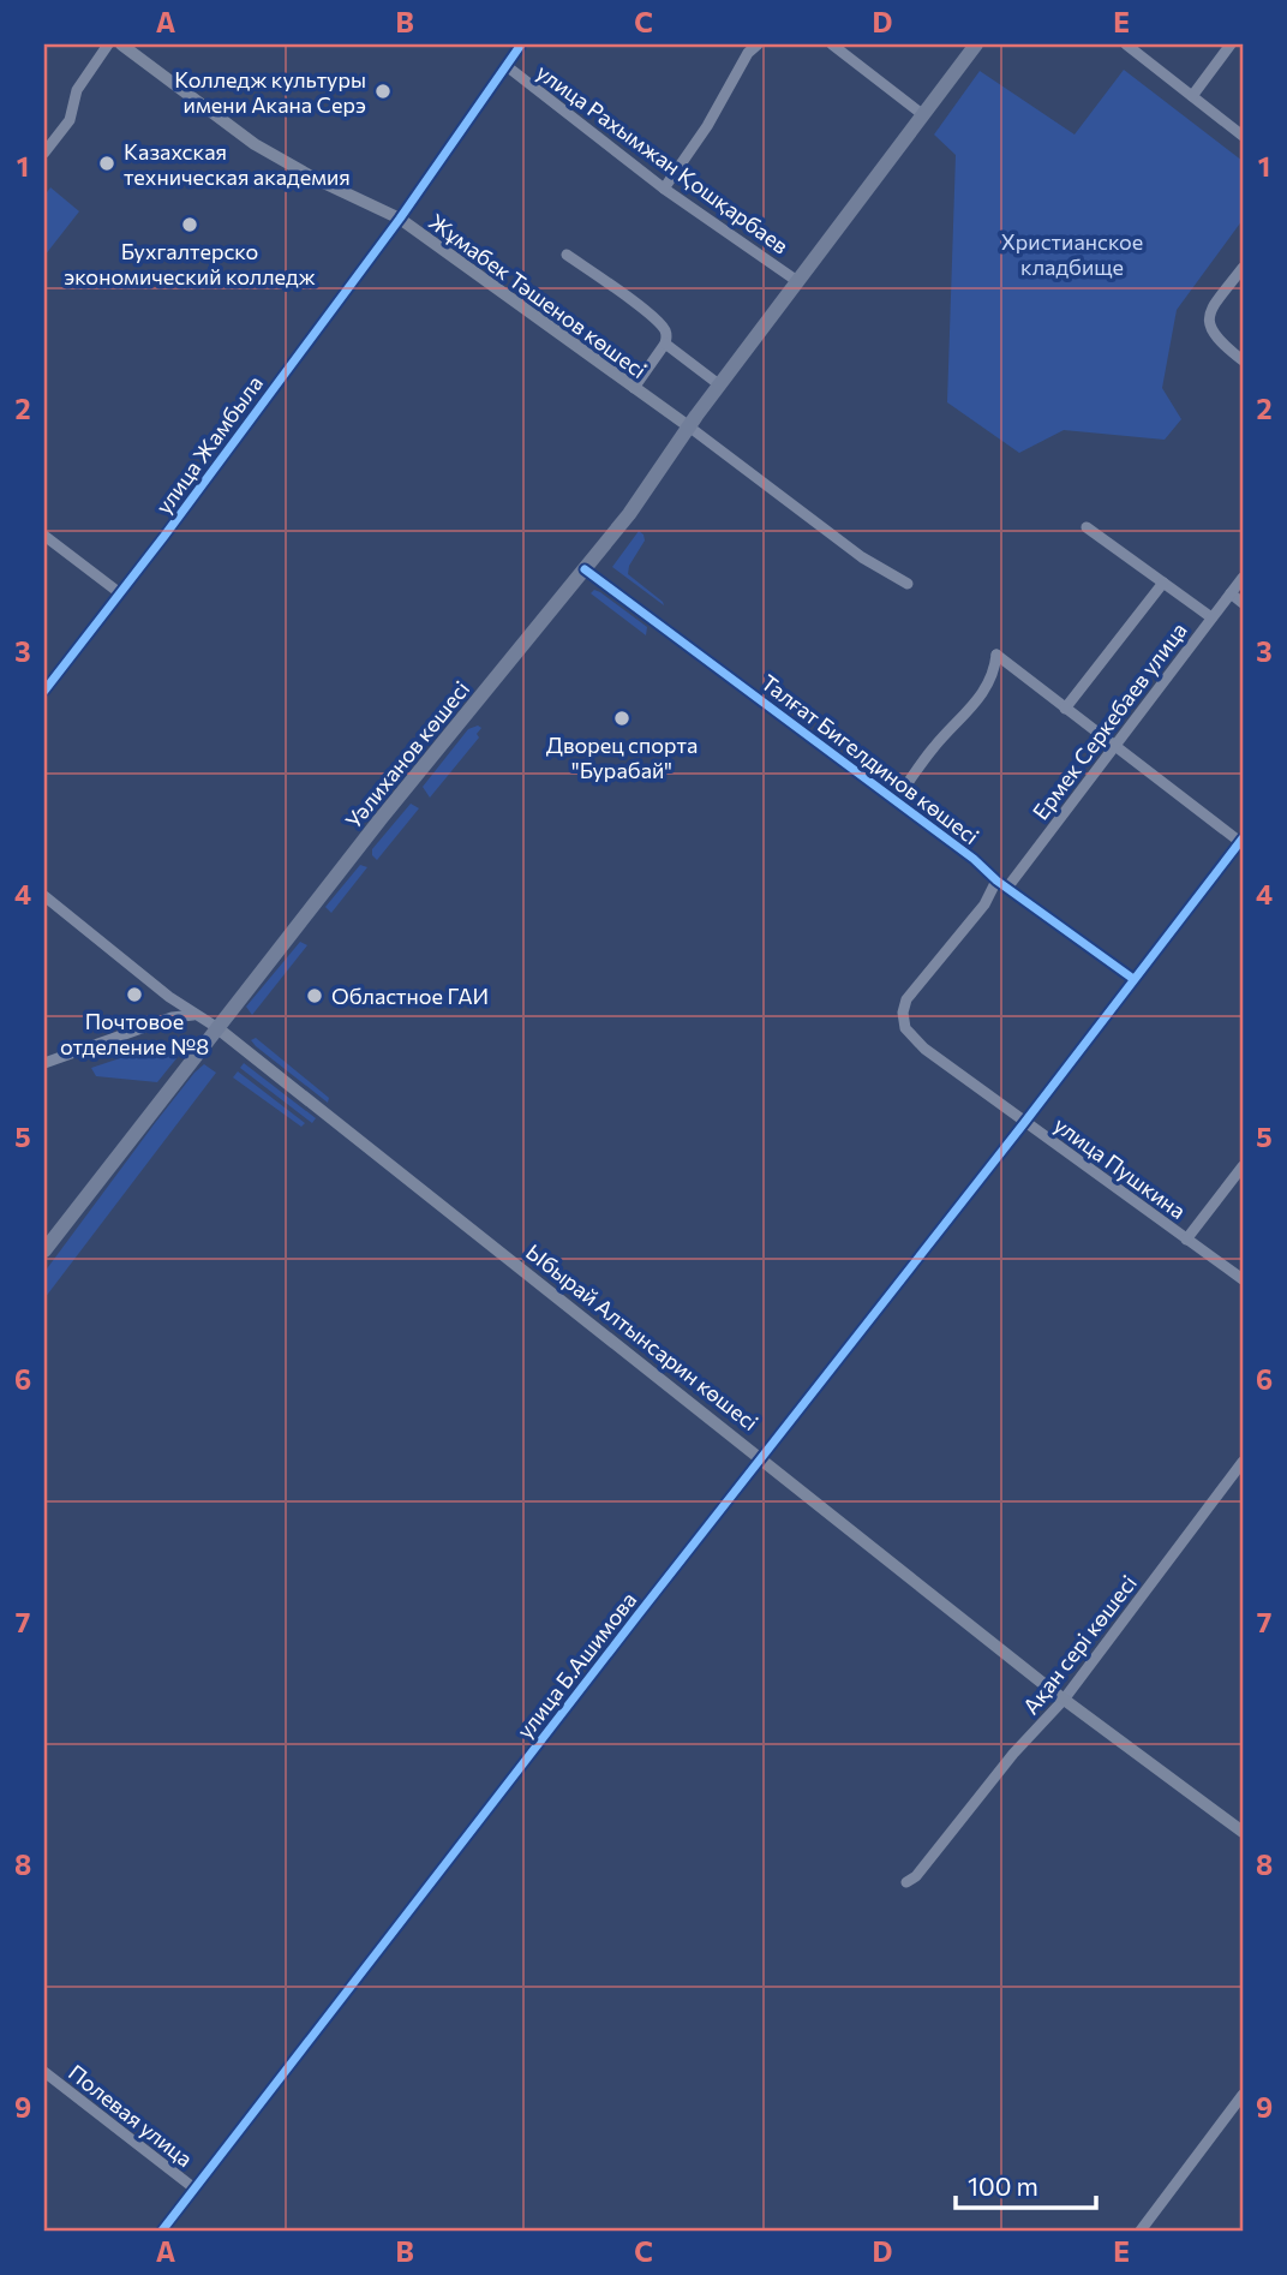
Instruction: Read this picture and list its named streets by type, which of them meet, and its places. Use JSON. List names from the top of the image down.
{
  "streets": {
    "highway": ["Уәлиханов көшесі"],
    "main road": ["Жұмабек Тәшенов көшесі", "Ыбырай Алтынсарин көшесі"],
    "street": [
      "улица Рахымжан Қошқарбаев",
      "улица Жамбыла",
      "Ермек Серкебаев улица",
      "Талғат Бигелдинов көшесі",
      "улица Пушкина",
      "Ақан сері көшесі",
      "улица Б.Ашимова",
      "Полевая улица"
    ]
  },
  "crossings": [
    ["улица Рахымжан Қошқарбаев", "улица Жамбыла"],
    ["улица Рахымжан Қошқарбаев", "Уәлиханов көшесі"],
    ["Жұмабек Тәшенов көшесі", "улица Жамбыла"],
    ["Жұмабек Тәшенов көшесі", "Уәлиханов көшесі"],
    ["Ермек Серкебаев улица", "Талғат Бигелдинов көшесі"],
    ["Уәлиханов көшесі", "Талғат Бигелдинов көшесі"],
    ["Уәлиханов көшесі", "Ыбырай Алтынсарин көшесі"],
    ["Талғат Бигелдинов көшесі", "улица Пушкина"],
    ["Талғат Бигелдинов көшесі", "улица Б.Ашимова"],
    ["улица Пушкина", "улица Б.Ашимова"],
    ["Ыбырай Алтынсарин көшесі", "Ақан сері көшесі"],
    ["Ыбырай Алтынсарин көшесі", "улица Б.Ашимова"],
    ["улица Б.Ашимова", "Полевая улица"]
  ],
  "parks": ["Христианское кладбище"],
  "places": [
    "Колледж культуры имени Акана Серэ",
    "Казахская техническая академия",
    "Бухгалтерско экономический колледж",
    "Дворец спорта \"Бурабай\"",
    "Почтовое отделение №8",
    "Областное ГАИ"
  ],
  "scale_bar": "100 m",
  "grid": {
    "columns": [
      "A",
      "B",
      "C",
      "D",
      "E"
    ],
    "rows": [
      "1",
      "2",
      "3",
      "4",
      "5",
      "6",
      "7",
      "8",
      "9"
    ]
  }
}
